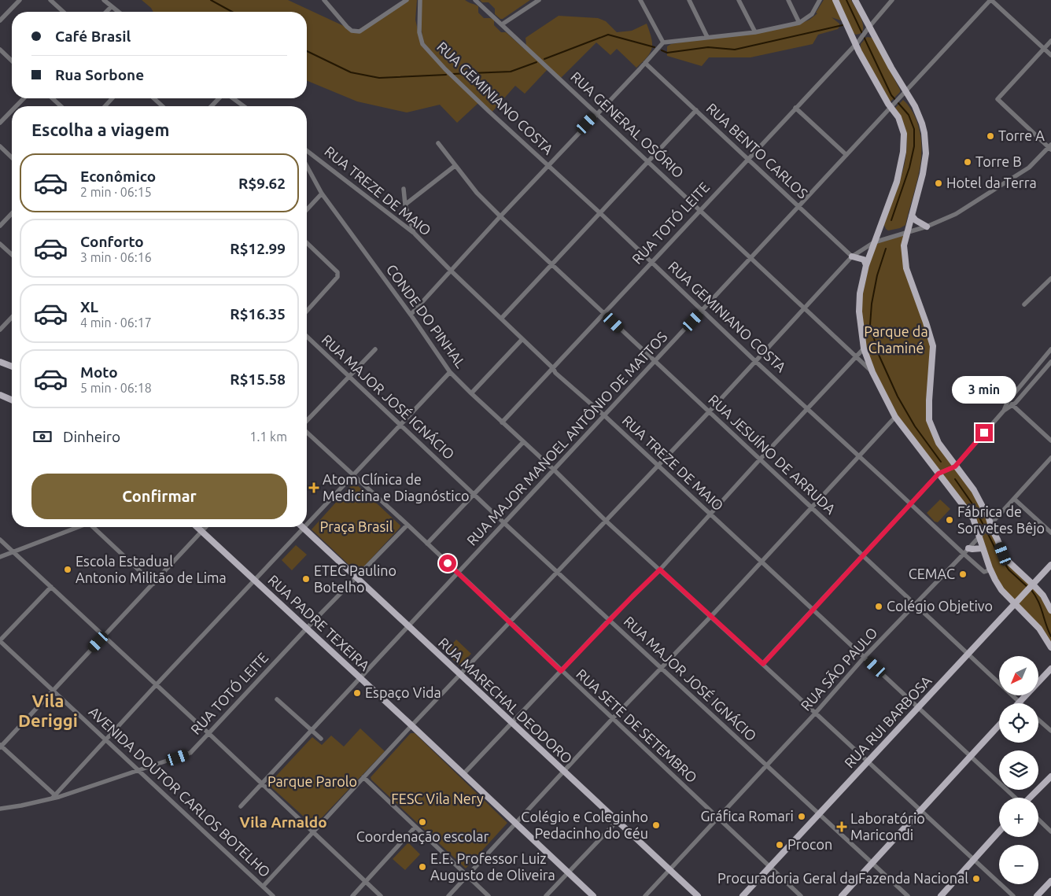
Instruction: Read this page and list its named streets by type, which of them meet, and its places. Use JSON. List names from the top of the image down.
{
  "streets": {
    "main road": ["RUA PADRE TEXEIRA", "RUA MARECHAL DEODORO", "RUA RUI BARBOSA"],
    "street": [
      "RUA GEMINIANO COSTA",
      "RUA GENERAL OSÓRIO",
      "RUA BENTO CARLOS",
      "RUA TREZE DE MAIO",
      "RUA TOTÓ LEITE",
      "CONDE DO PINHAL",
      "RUA MAJOR JOSÉ IGNÁCIO",
      "RUA MAJOR MANOEL ANTÔNIO DE MATTOS",
      "RUA JESUÍNO DE ARRUDA",
      "RUA SÃO PAULO",
      "RUA SETE DE SETEMBRO",
      "AVENIDA DOUTOR CARLOS BOTELHO"
    ]
  },
  "crossings": [
    ["RUA GEMINIANO COSTA", "RUA TOTÓ LEITE"],
    ["RUA GEMINIANO COSTA", "RUA MAJOR MANOEL ANTÔNIO DE MATTOS"],
    ["RUA GEMINIANO COSTA", "RUA SÃO PAULO"],
    ["RUA GENERAL OSÓRIO", "RUA TOTÓ LEITE"],
    ["RUA GENERAL OSÓRIO", "RUA MAJOR MANOEL ANTÔNIO DE MATTOS"],
    ["RUA BENTO CARLOS", "RUA TOTÓ LEITE"],
    ["RUA BENTO CARLOS", "RUA MAJOR MANOEL ANTÔNIO DE MATTOS"],
    ["RUA TREZE DE MAIO", "RUA TOTÓ LEITE"],
    ["RUA TREZE DE MAIO", "RUA MAJOR MANOEL ANTÔNIO DE MATTOS"],
    ["RUA TREZE DE MAIO", "RUA SÃO PAULO"],
    ["RUA TREZE DE MAIO", "RUA RUI BARBOSA"],
    ["RUA TOTÓ LEITE", "CONDE DO PINHAL"],
    ["RUA TOTÓ LEITE", "RUA JESUÍNO DE ARRUDA"],
    ["RUA TOTÓ LEITE", "RUA PADRE TEXEIRA"],
    ["RUA TOTÓ LEITE", "RUA MARECHAL DEODORO"],
    ["RUA TOTÓ LEITE", "RUA SETE DE SETEMBRO"],
    ["RUA TOTÓ LEITE", "AVENIDA DOUTOR CARLOS BOTELHO"],
    ["CONDE DO PINHAL", "RUA MAJOR MANOEL ANTÔNIO DE MATTOS"],
    ["CONDE DO PINHAL", "RUA SÃO PAULO"],
    ["CONDE DO PINHAL", "RUA RUI BARBOSA"],
    ["RUA MAJOR JOSÉ IGNÁCIO", "RUA MAJOR MANOEL ANTÔNIO DE MATTOS"],
    ["RUA MAJOR JOSÉ IGNÁCIO", "RUA SÃO PAULO"],
    ["RUA MAJOR JOSÉ IGNÁCIO", "RUA RUI BARBOSA"],
    ["RUA MAJOR MANOEL ANTÔNIO DE MATTOS", "RUA JESUÍNO DE ARRUDA"],
    ["RUA MAJOR MANOEL ANTÔNIO DE MATTOS", "RUA PADRE TEXEIRA"],
    ["RUA MAJOR MANOEL ANTÔNIO DE MATTOS", "RUA MARECHAL DEODORO"],
    ["RUA MAJOR MANOEL ANTÔNIO DE MATTOS", "RUA SETE DE SETEMBRO"],
    ["RUA JESUÍNO DE ARRUDA", "RUA SÃO PAULO"],
    ["RUA JESUÍNO DE ARRUDA", "RUA RUI BARBOSA"],
    ["RUA SÃO PAULO", "RUA MARECHAL DEODORO"],
    ["RUA SÃO PAULO", "RUA SETE DE SETEMBRO"],
    ["RUA RUI BARBOSA", "RUA SETE DE SETEMBRO"]
  ],
  "districts": ["Vila Deriggi", "Vila Arnaldo"],
  "parks": [
    "Parque da Chaminé",
    "Praça Brasil",
    "Parque Parolo",
    "FESC Vila Nery"
  ],
  "places": {
    "other": [
      "Torre A",
      "Torre B",
      "Hotel da Terra",
      "Fábrica de Sorvetes Bêjo",
      "Escola Estadual Antonio Militão de Lima",
      "CEMAC",
      "ETEC Paulino Botelho",
      "Colégio Objetivo",
      "Espaço Vida",
      "Gráfica Romari",
      "Coordenação escolar",
      "Colégio e Coleginho Pedacinho do Céu",
      "Procon",
      "E.E. Professor Luiz Augusto de Oliveira",
      "Procuradoria Geral da Fazenda Nacional"
    ],
    "health": ["Atom Clínica de Medicina e Diagnóstico", "Laboratório Maricondi"]
  },
  "north": "bottom left",
  "page": {
    "banner": ["Café Brasil", "Rua Sorbone"],
    "heading": "Escolha a viagem",
    "list": [
      {
        "name": "Econômico",
        "note": "2 min · 06:15",
        "value": "R$9.62"
      },
      {
        "name": "Conforto",
        "note": "3 min · 06:16",
        "value": "R$12.99"
      },
      {
        "name": "XL",
        "note": "4 min · 06:17",
        "value": "R$16.35"
      },
      {
        "name": "Moto",
        "note": "5 min · 06:18",
        "value": "R$15.58"
      }
    ],
    "bubble": "3 min",
    "pay": ["Dinheiro", "1.1 km"],
    "buttons": "Confirmar",
    "map_buttons": ["+", "−"]
  }
}
